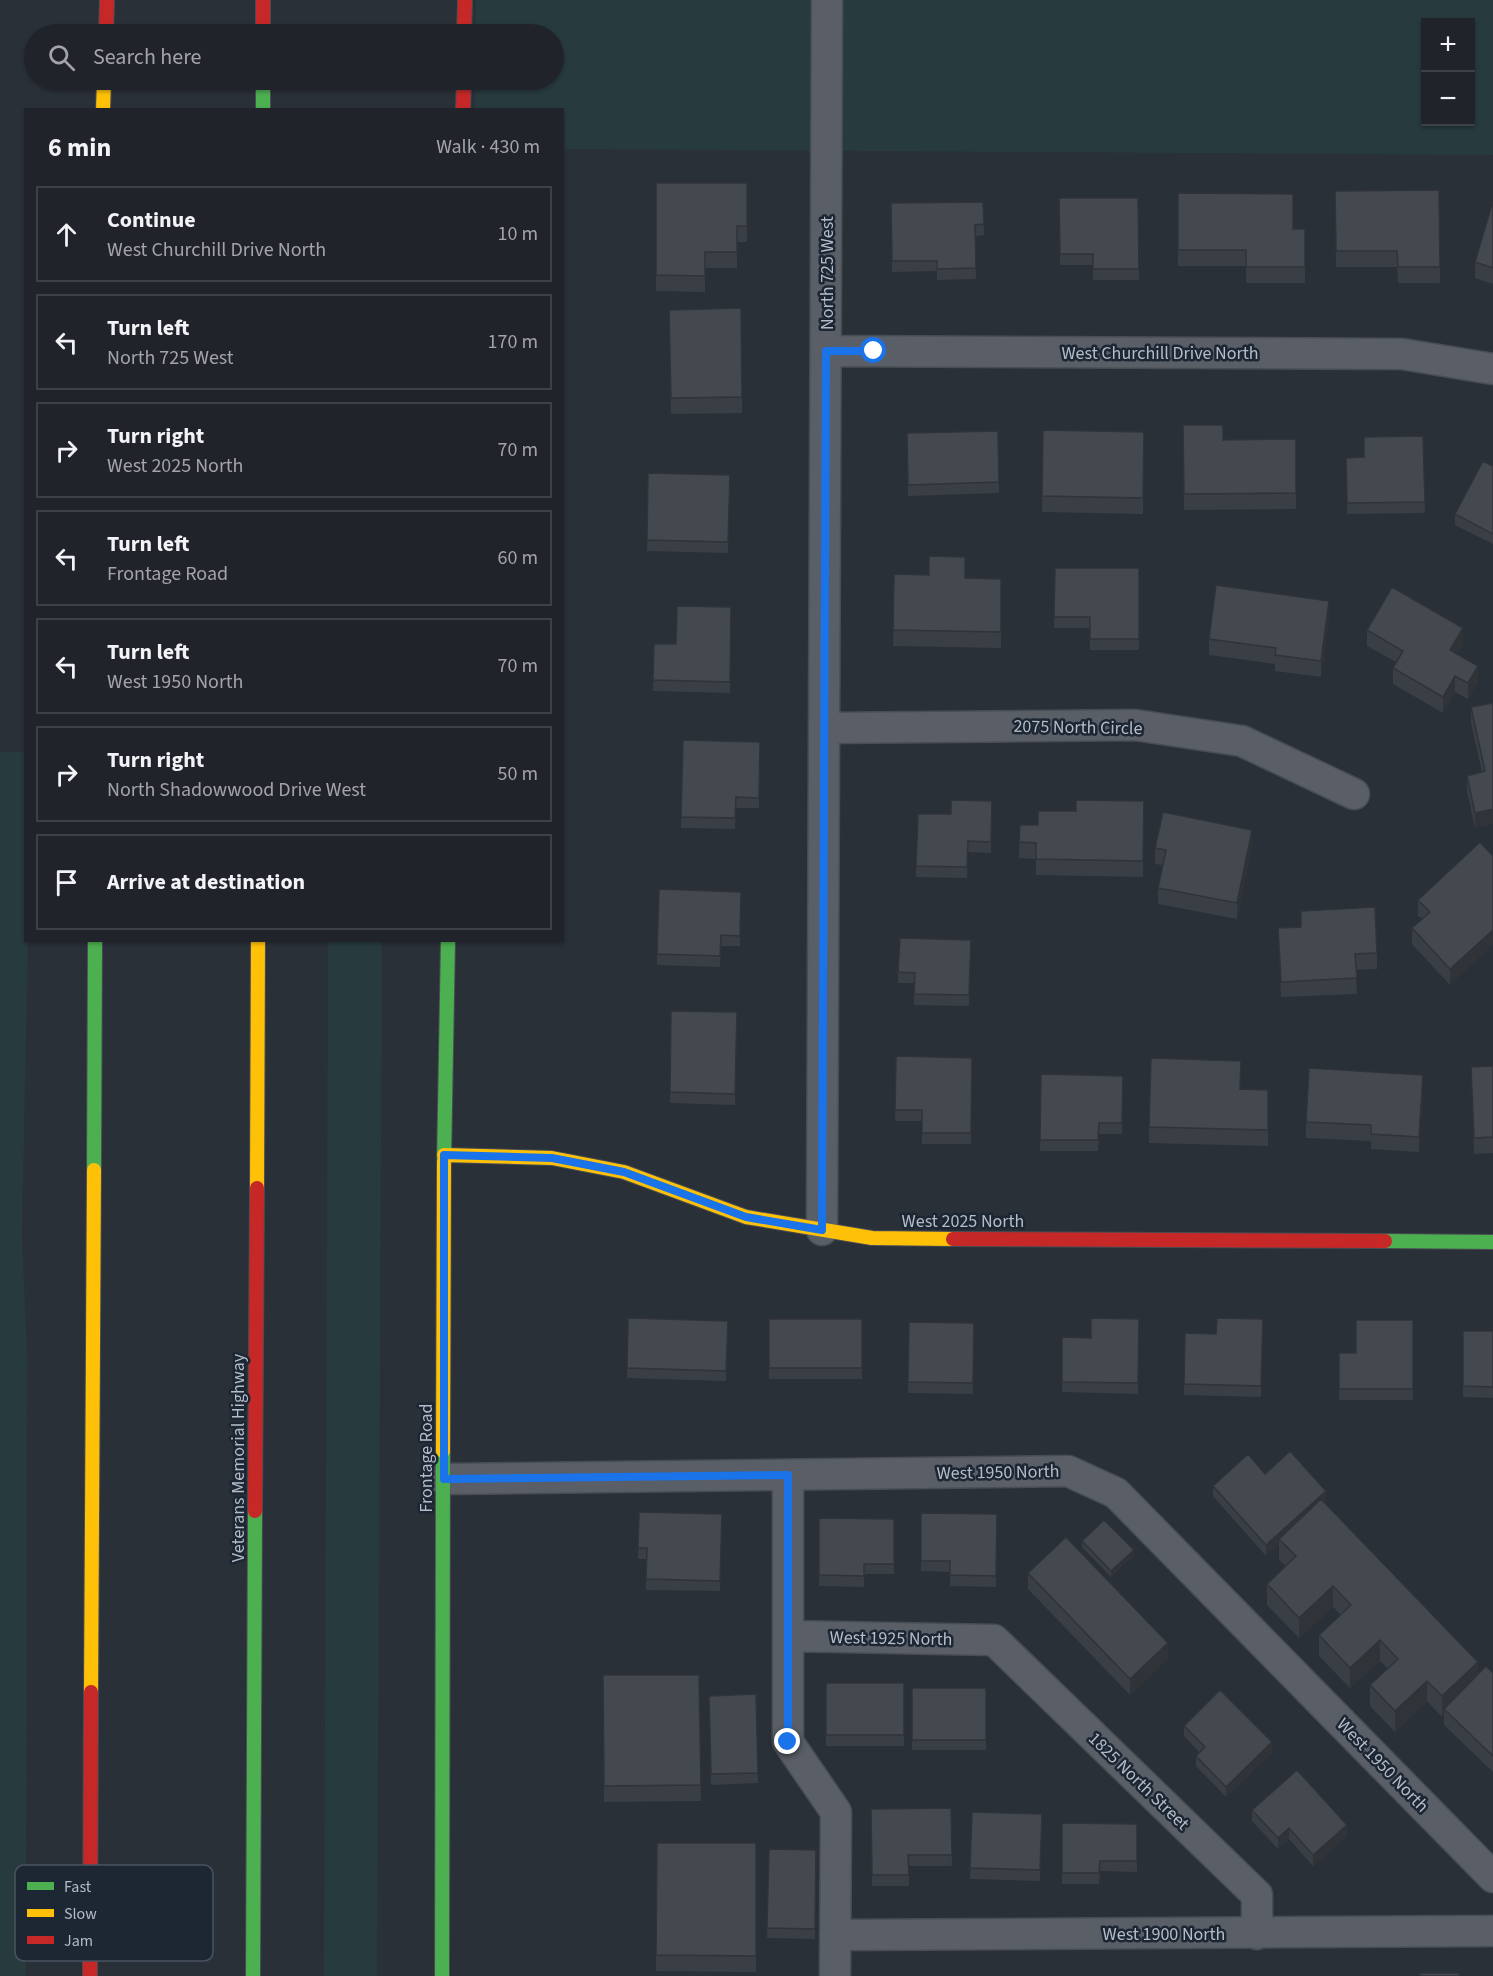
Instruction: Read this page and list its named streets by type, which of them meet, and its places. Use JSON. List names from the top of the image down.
{
  "streets": {
    "main road": ["West 2025 North", "Veterans Memorial Highway", "Frontage Road"],
    "street": [
      "North 725 West",
      "West Churchill Drive North",
      "2075 North Circle",
      "West 1950 North",
      "West 1925 North",
      "1825 North Street",
      "West 1900 North"
    ]
  },
  "crossings": [
    ["North 725 West", "West Churchill Drive North"],
    ["North 725 West", "2075 North Circle"],
    ["North 725 West", "West 2025 North"],
    ["West 2025 North", "Frontage Road"],
    ["Frontage Road", "West 1950 North"],
    ["West 1925 North", "1825 North Street"],
    ["1825 North Street", "West 1900 North"]
  ],
  "legend": ["Fast", "Slow", "Jam"],
  "page": {
    "map_buttons": ["+", "−"],
    "search": "Search here",
    "heading": ["6 min", "Walk · 430 m"],
    "list": [
      ["Continue", "West Churchill Drive North", "10 m"],
      ["Turn left", "North 725 West", "170 m"],
      ["Turn right", "West 2025 North", "70 m"],
      ["Turn left", "Frontage Road", "60 m"],
      ["Turn left", "West 1950 North", "70 m"],
      ["Turn right", "North Shadowwood Drive West", "50 m"],
      "Arrive at destination"
    ]
  }
}
